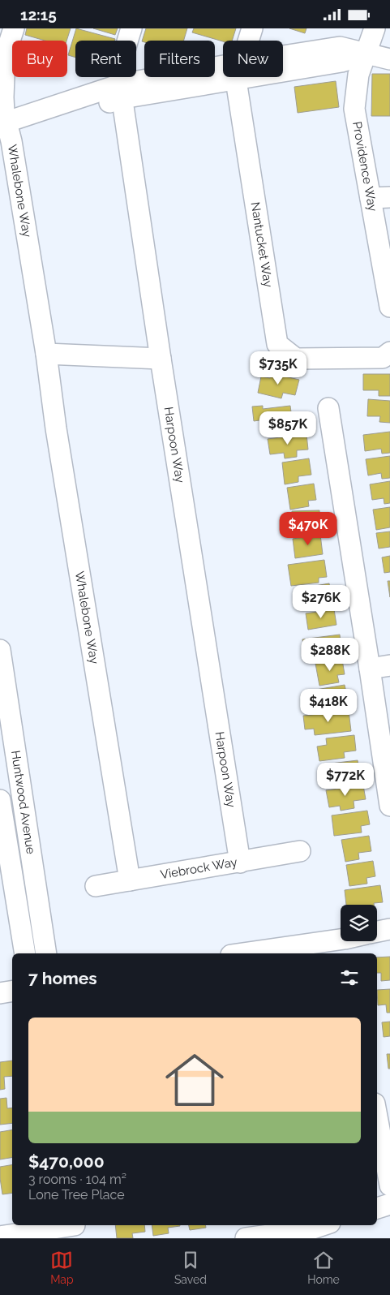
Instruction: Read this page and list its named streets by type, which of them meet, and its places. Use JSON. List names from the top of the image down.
{
  "streets": {
    "street": [
      "Providence Way",
      "Whalebone Way",
      "Nantucket Way",
      "Harpoon Way",
      "Huntwood Avenue",
      "Viebrock Way"
    ]
  },
  "crossings": [
    ["Whalebone Way", "Viebrock Way"],
    ["Harpoon Way", "Viebrock Way"]
  ],
  "page": {
    "status": "12:15",
    "chip": [
      "Buy",
      "Rent",
      "Filters",
      "New"
    ],
    "price": [
      "$735K",
      "$857K",
      "$470K",
      "$276K",
      "$288K",
      "$418K",
      "$772K"
    ],
    "heading": "7 homes",
    "list": [
      {
        "name": "$470,000",
        "note": "3 rooms · 104 m² · Lone Tree Place"
      }
    ],
    "tabs": ["Map", "Saved", "Home"]
  }
}
